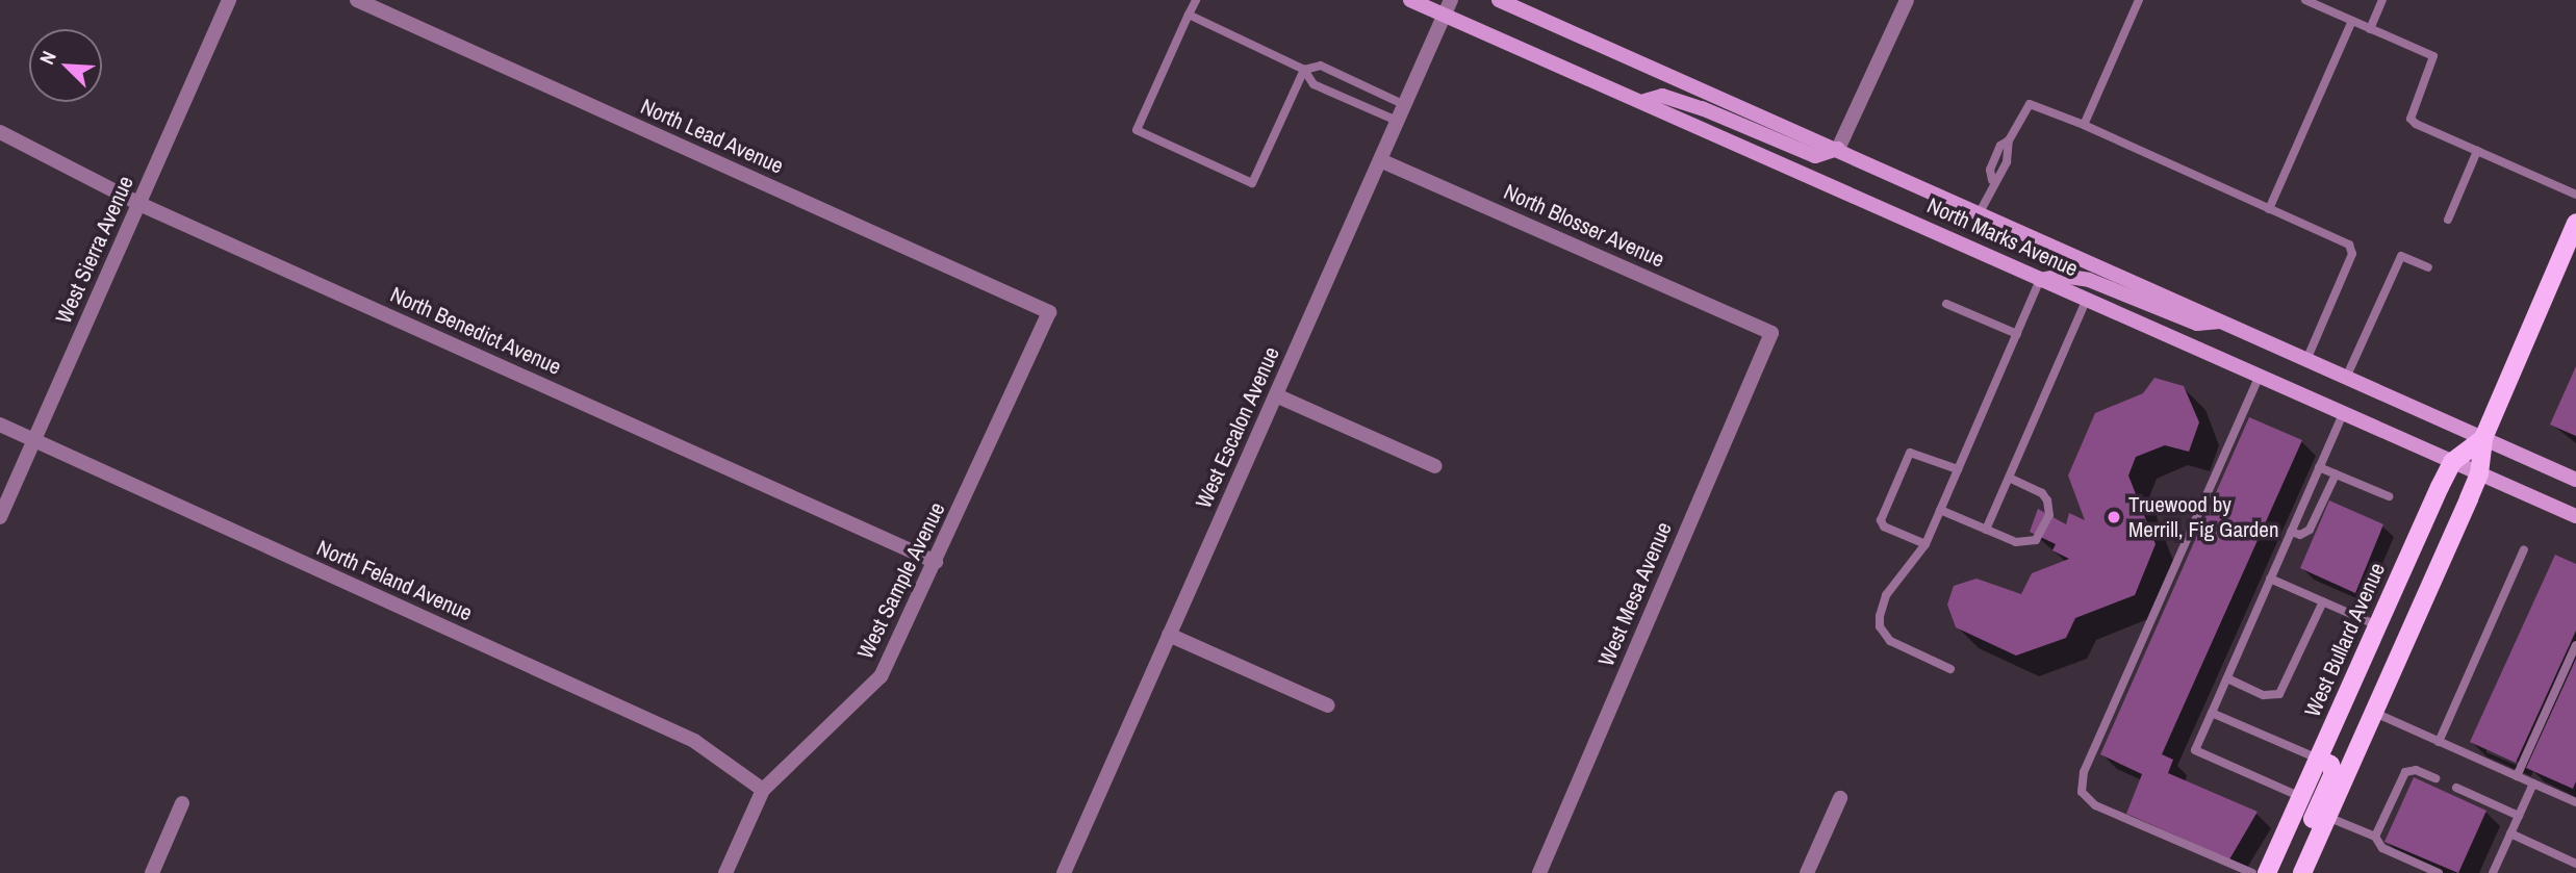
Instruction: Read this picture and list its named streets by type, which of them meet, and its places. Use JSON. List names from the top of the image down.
{
  "streets": {
    "main road": ["North Marks Avenue", "West Bullard Avenue"],
    "street": [
      "North Lead Avenue",
      "North Blosser Avenue",
      "West Sierra Avenue",
      "North Benedict Avenue",
      "West Escalon Avenue",
      "North Feland Avenue",
      "West Sample Avenue",
      "West Mesa Avenue"
    ]
  },
  "crossings": [
    ["North Lead Avenue", "West Sample Avenue"],
    ["North Blosser Avenue", "West Escalon Avenue"],
    ["North Blosser Avenue", "West Mesa Avenue"],
    ["North Marks Avenue", "West Escalon Avenue"],
    ["North Marks Avenue", "West Bullard Avenue"],
    ["West Sierra Avenue", "North Benedict Avenue"],
    ["West Sierra Avenue", "North Feland Avenue"],
    ["North Benedict Avenue", "West Sample Avenue"],
    ["North Feland Avenue", "West Sample Avenue"]
  ],
  "places": ["Truewood by Merrill, Fig Garden"],
  "north": "top left"
}
